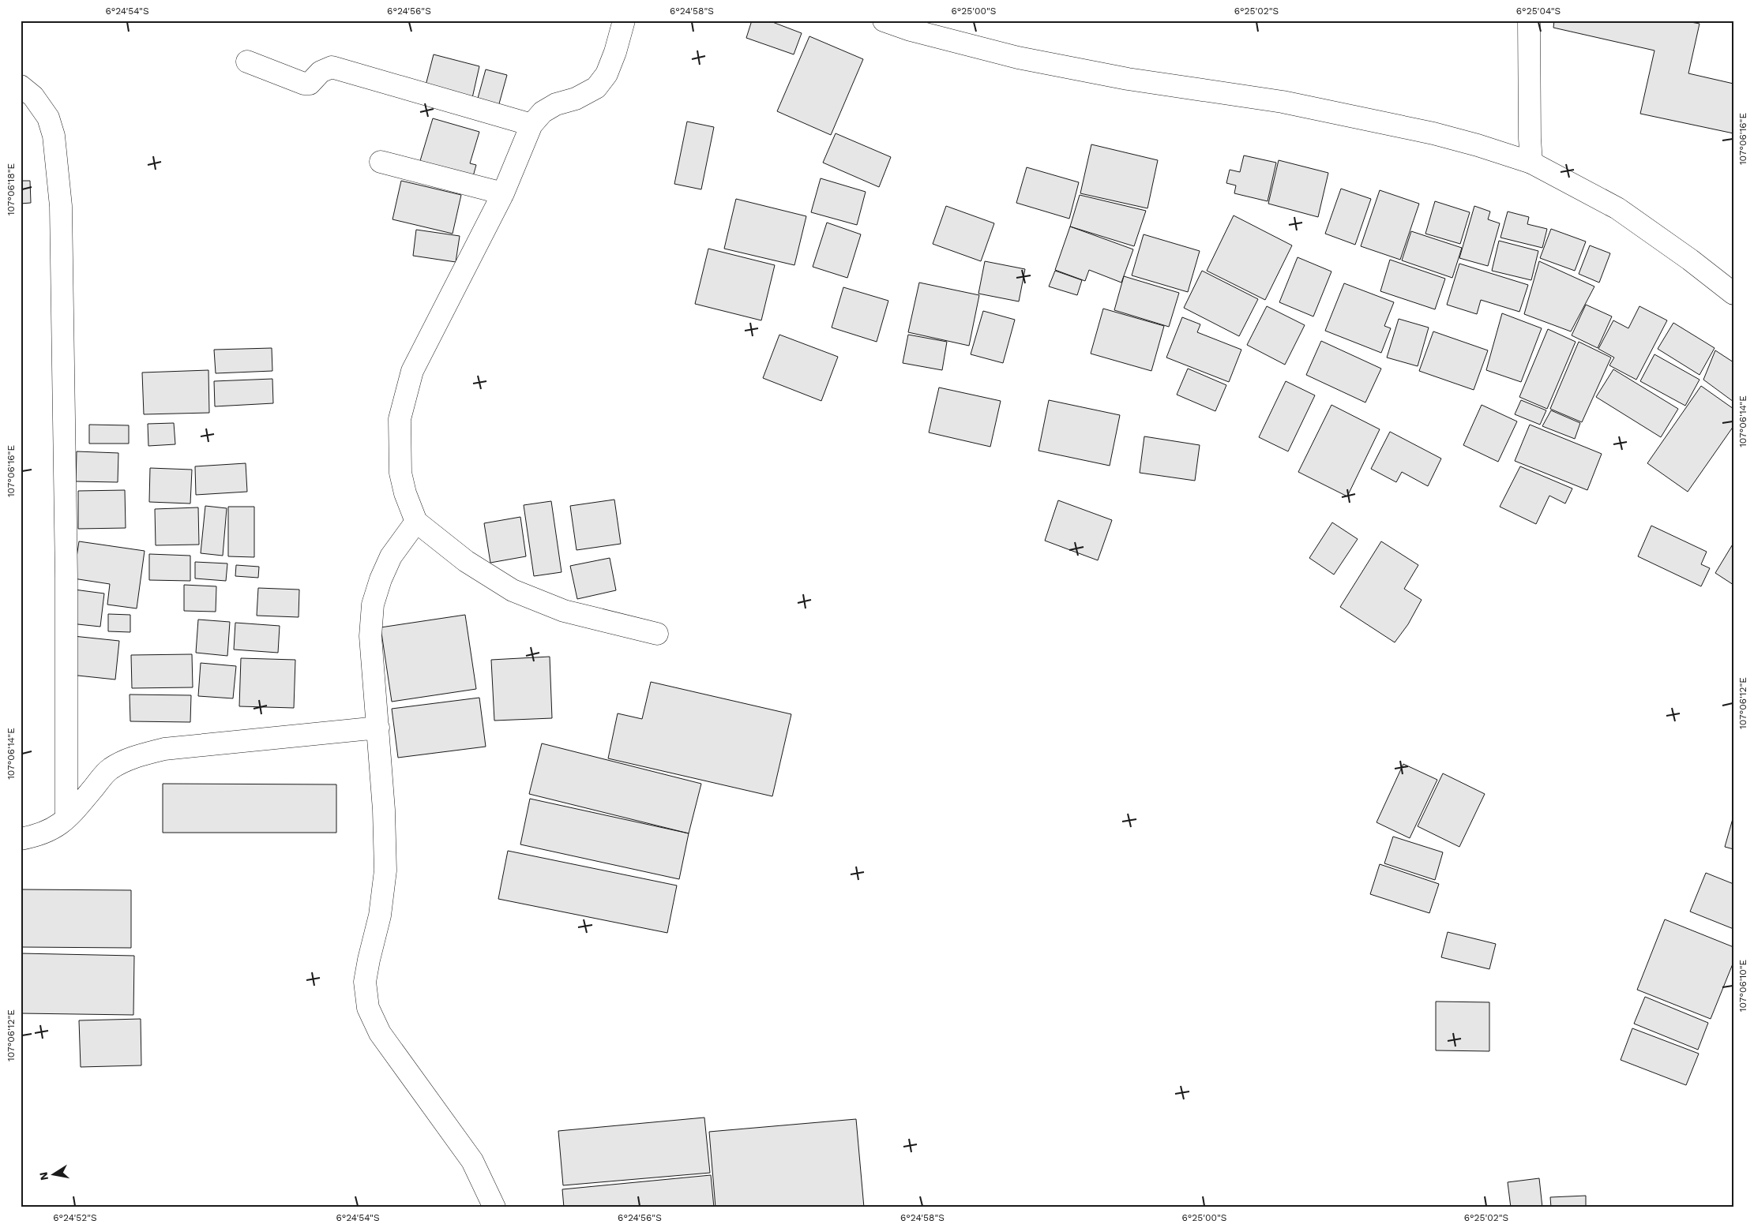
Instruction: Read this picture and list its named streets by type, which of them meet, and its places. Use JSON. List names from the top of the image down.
{
  "north": "left",
  "coordinates": [
    "6°24'54\"S",
    "6°24'56\"S",
    "6°24'58\"S",
    "6°25'00\"S",
    "6°25'02\"S",
    "6°25'04\"S",
    "107°06'16\"E",
    "107°06'18\"E",
    "107°06'14\"E",
    "107°06'12\"E",
    "107°06'10\"E",
    "6°24'52\"S"
  ]
}
